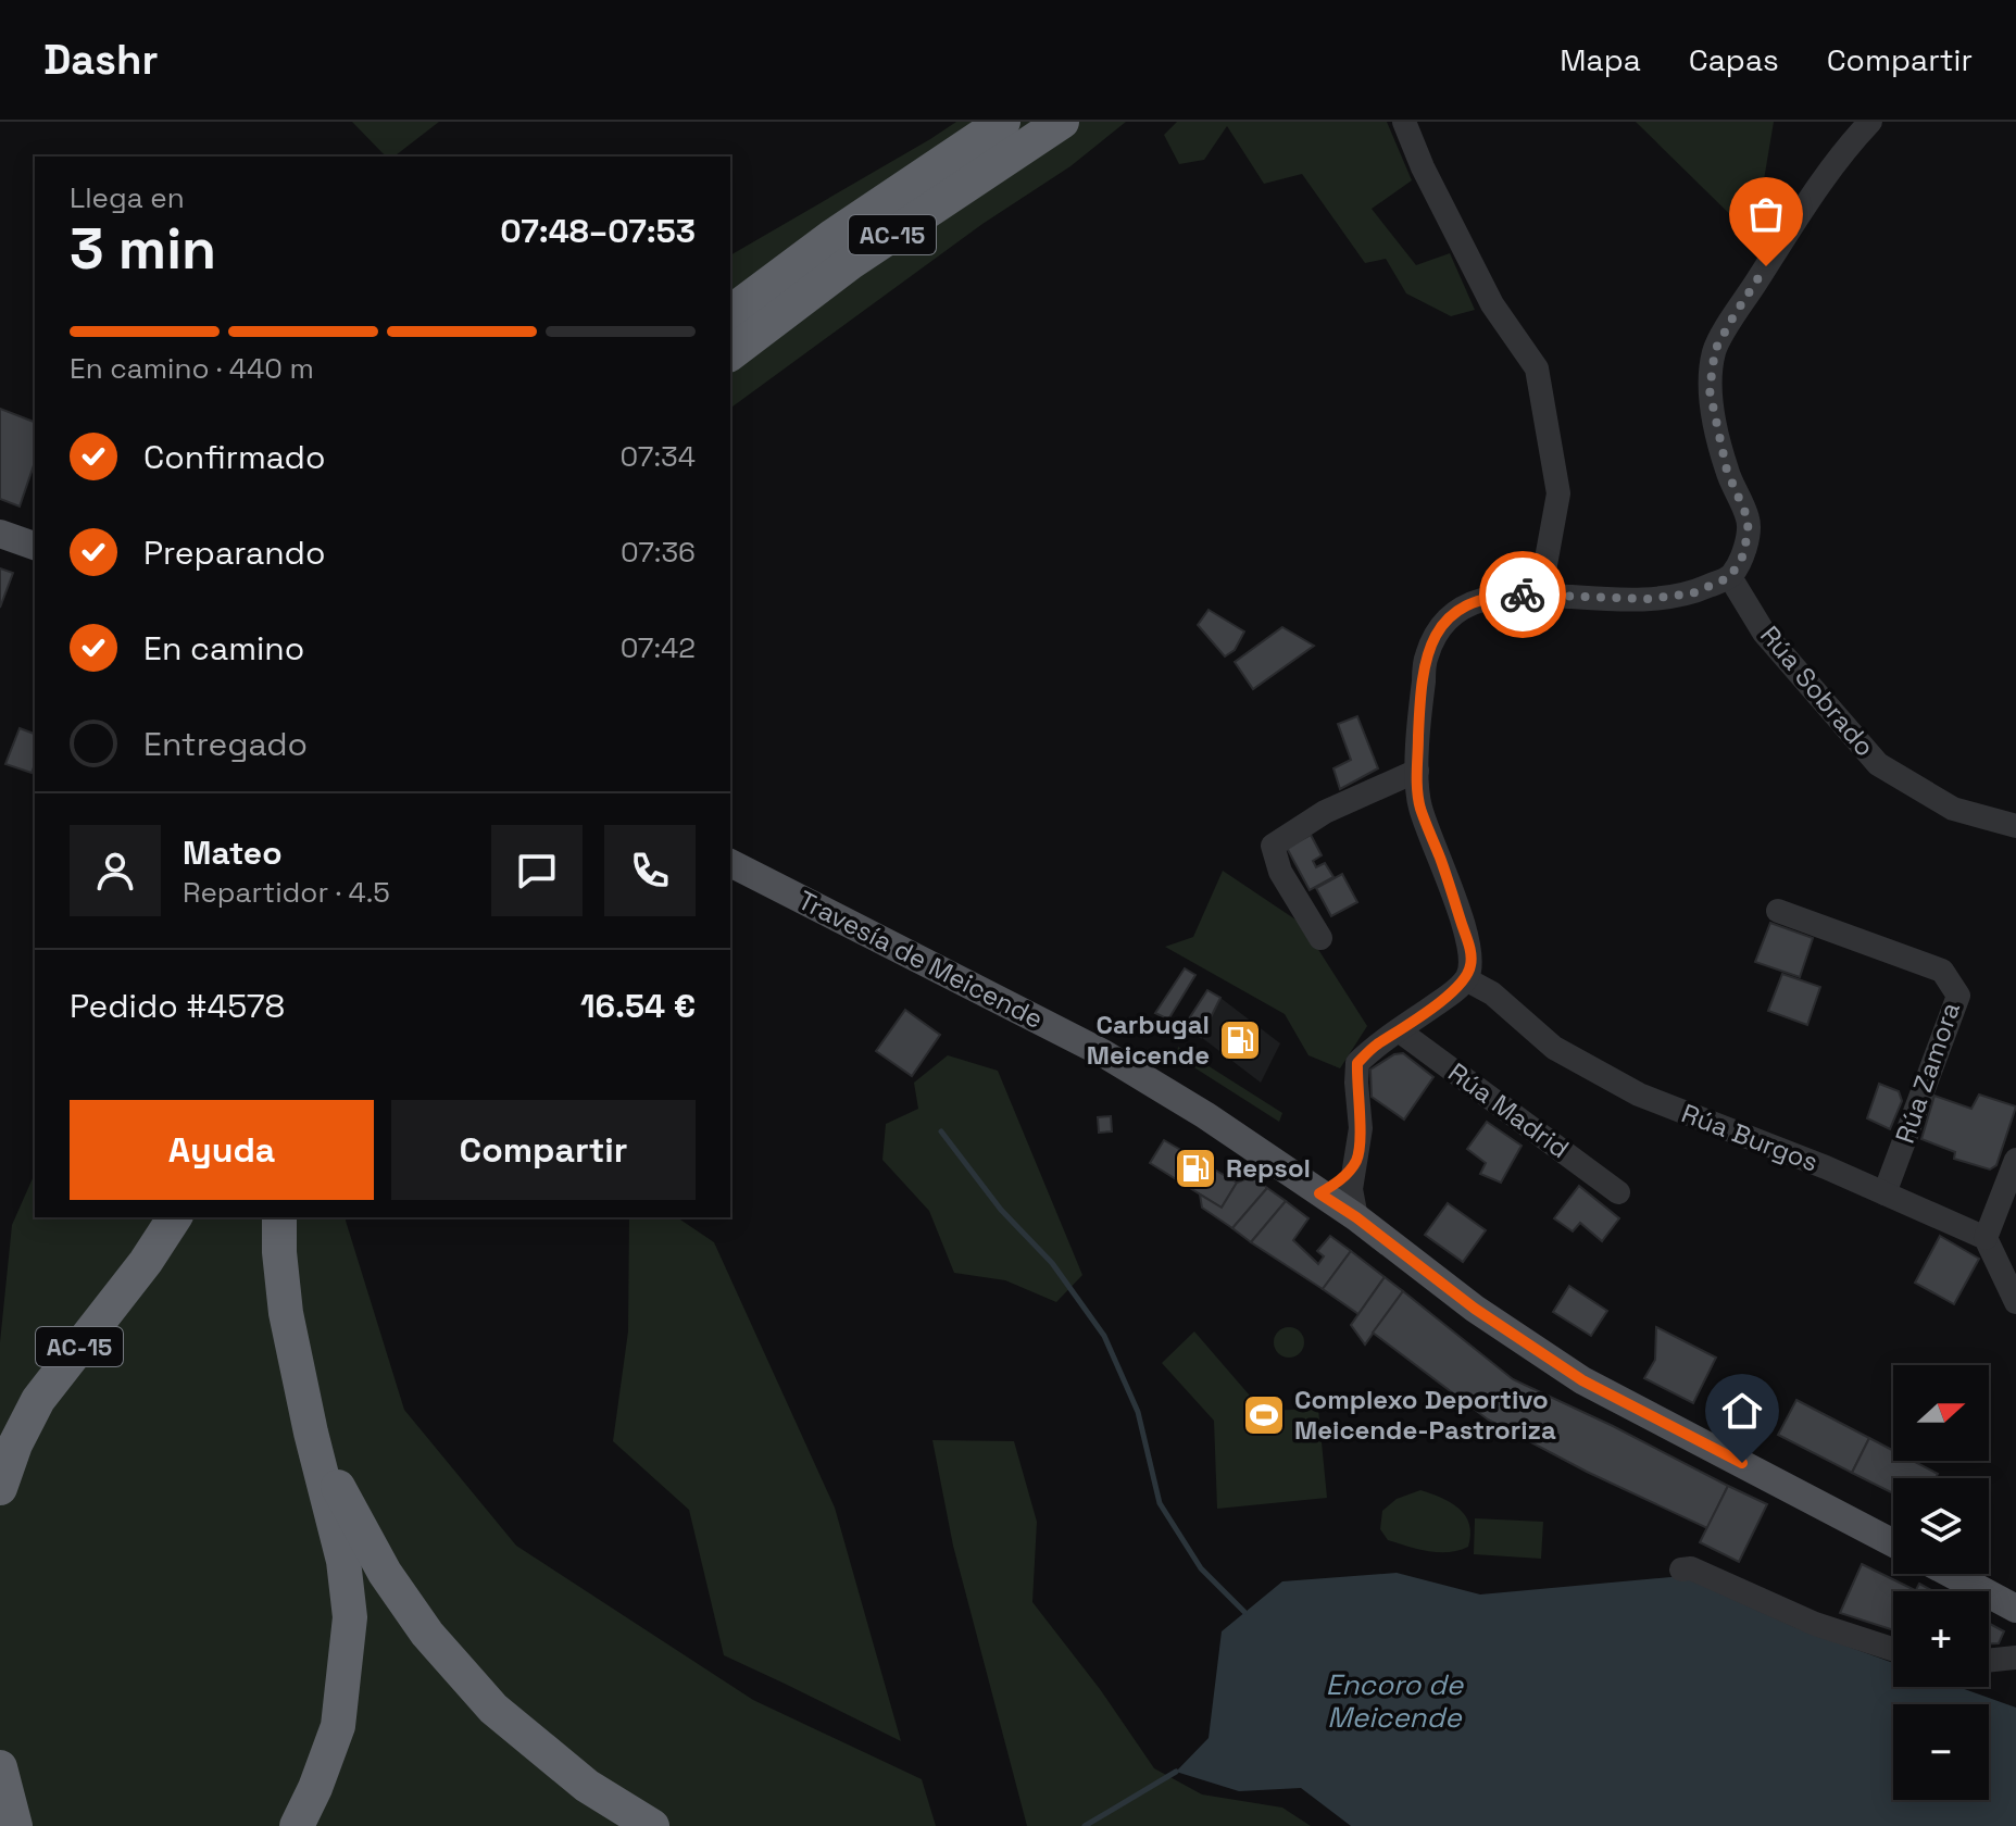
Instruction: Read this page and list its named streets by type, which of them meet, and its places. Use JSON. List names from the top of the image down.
{
  "streets": {
    "highway": ["AC-15"],
    "main road": ["Travesía de Meicende"],
    "street": [
      "Rúa Sobrado",
      "Rúa Zamora",
      "Rúa Madrid",
      "Rúa Burgos"
    ]
  },
  "crossings": [
    ["Rúa Zamora", "Rúa Burgos"]
  ],
  "water": ["Encoro de Meicende"],
  "places": {
    "fuel station": ["Carbugal Meicende", "Repsol"],
    "sports": ["Complexo Deportivo Meicende-Pastroriza"]
  },
  "north": "right",
  "page": {
    "header": "Dashr",
    "nav": ["Mapa", "Capas", "Compartir"],
    "heading": ["3 min", "Llega en", "07:48–07:53"],
    "panel": [
      "Mateo",
      "Repartidor · 4.5",
      "Pedido #4578",
      "16.54 €"
    ],
    "bar": "En camino · 440 m",
    "list": [
      ["Confirmado", "07:34"],
      ["Preparando", "07:36"],
      ["En camino", "07:42"],
      "Entregado"
    ],
    "buttons": ["Ayuda", "Compartir"],
    "map_buttons": ["+", "−"]
  }
}
